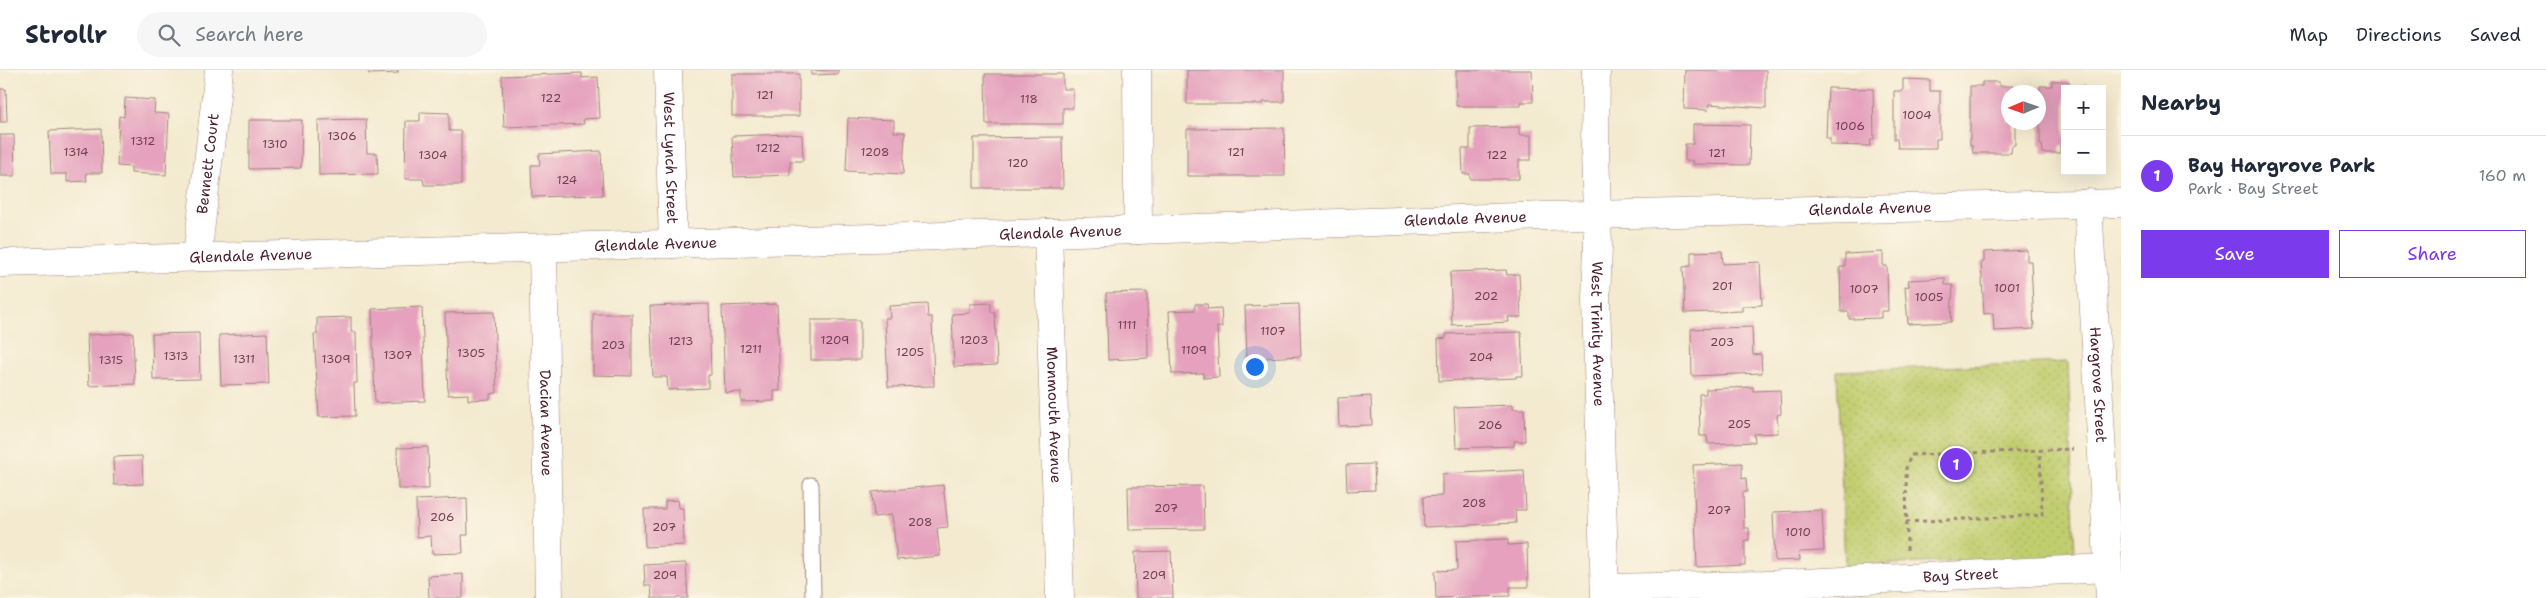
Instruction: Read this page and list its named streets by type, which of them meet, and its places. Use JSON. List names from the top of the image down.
{
  "streets": {
    "street": [
      "West Lynch Street",
      "Bennett Court",
      "Glendale Avenue",
      "West Trinity Avenue",
      "Hargrove Street",
      "Monmouth Avenue",
      "Dacian Avenue",
      "Bay Street"
    ]
  },
  "crossings": [
    ["West Lynch Street", "Glendale Avenue"],
    ["Bennett Court", "Glendale Avenue"],
    ["Glendale Avenue", "West Trinity Avenue"],
    ["Glendale Avenue", "Hargrove Street"],
    ["Glendale Avenue", "Monmouth Avenue"],
    ["Glendale Avenue", "Dacian Avenue"],
    ["West Trinity Avenue", "Bay Street"],
    ["Hargrove Street", "Bay Street"]
  ],
  "house_numbers": [
    "121",
    "122",
    "118",
    "1004",
    "1006",
    "1306",
    "1312",
    "1310",
    "1212",
    "1314",
    "1208",
    "121",
    "121",
    "1304",
    "122",
    "120",
    "124",
    "201",
    "1001",
    "1007",
    "202",
    "1005",
    "1111",
    "1107",
    "1209",
    "1203",
    "1213",
    "203",
    "203",
    "1211",
    "1109",
    "1205",
    "1305",
    "1307",
    "1313",
    "204",
    "1311",
    "1309",
    "1315",
    "205",
    "206",
    "208",
    "207",
    "207",
    "206",
    "208",
    "207",
    "1010",
    "209",
    "209"
  ],
  "north": "left",
  "page": {
    "header": "Strollr",
    "search": "Search here",
    "nav": ["Map", "Directions", "Saved"],
    "heading": "Nearby",
    "map_buttons": ["+", "−"],
    "list": [
      {
        "mark": "1",
        "name": "Bay Hargrove Park",
        "note": "Park · Bay Street",
        "value": "160 m"
      }
    ],
    "buttons": ["Save", "Share"],
    "pins": "1"
  }
}
